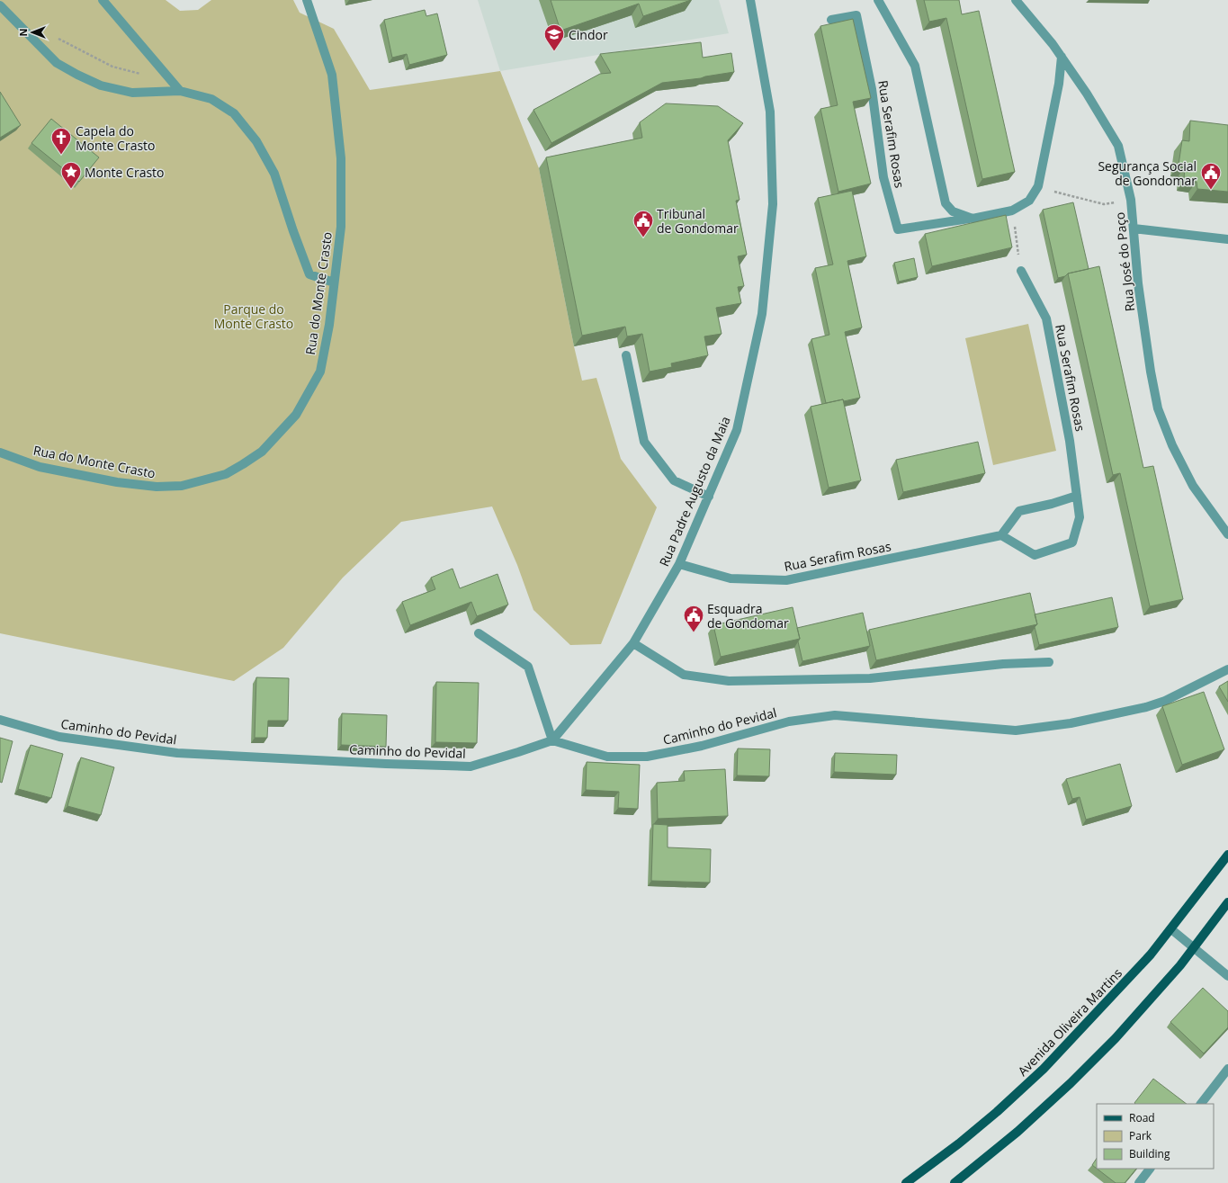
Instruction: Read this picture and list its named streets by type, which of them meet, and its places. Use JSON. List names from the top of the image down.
{
  "streets": {
    "main road": ["Avenida Oliveira Martins"],
    "street": [
      "Rua Serafim Rosas",
      "Rua José do Paço",
      "Rua do Monte Crasto",
      "Rua Padre Augusto da Maia",
      "Caminho do Pevidal"
    ]
  },
  "crossings": [
    ["Rua Serafim Rosas", "Rua José do Paço"],
    ["Rua Serafim Rosas", "Rua Padre Augusto da Maia"],
    ["Rua Padre Augusto da Maia", "Caminho do Pevidal"]
  ],
  "parks": ["Parque do Monte Crasto"],
  "places": {
    "school or university": ["Cindor"],
    "church": ["Capela do Monte Crasto"],
    "place": ["Monte Crasto"],
    "public building": ["Segurança Social de Gondomar", "Tribunal de Gondomar", "Esquadra de Gondomar"]
  },
  "legend": ["Road", "Park", "Building"],
  "north": "left"
}
